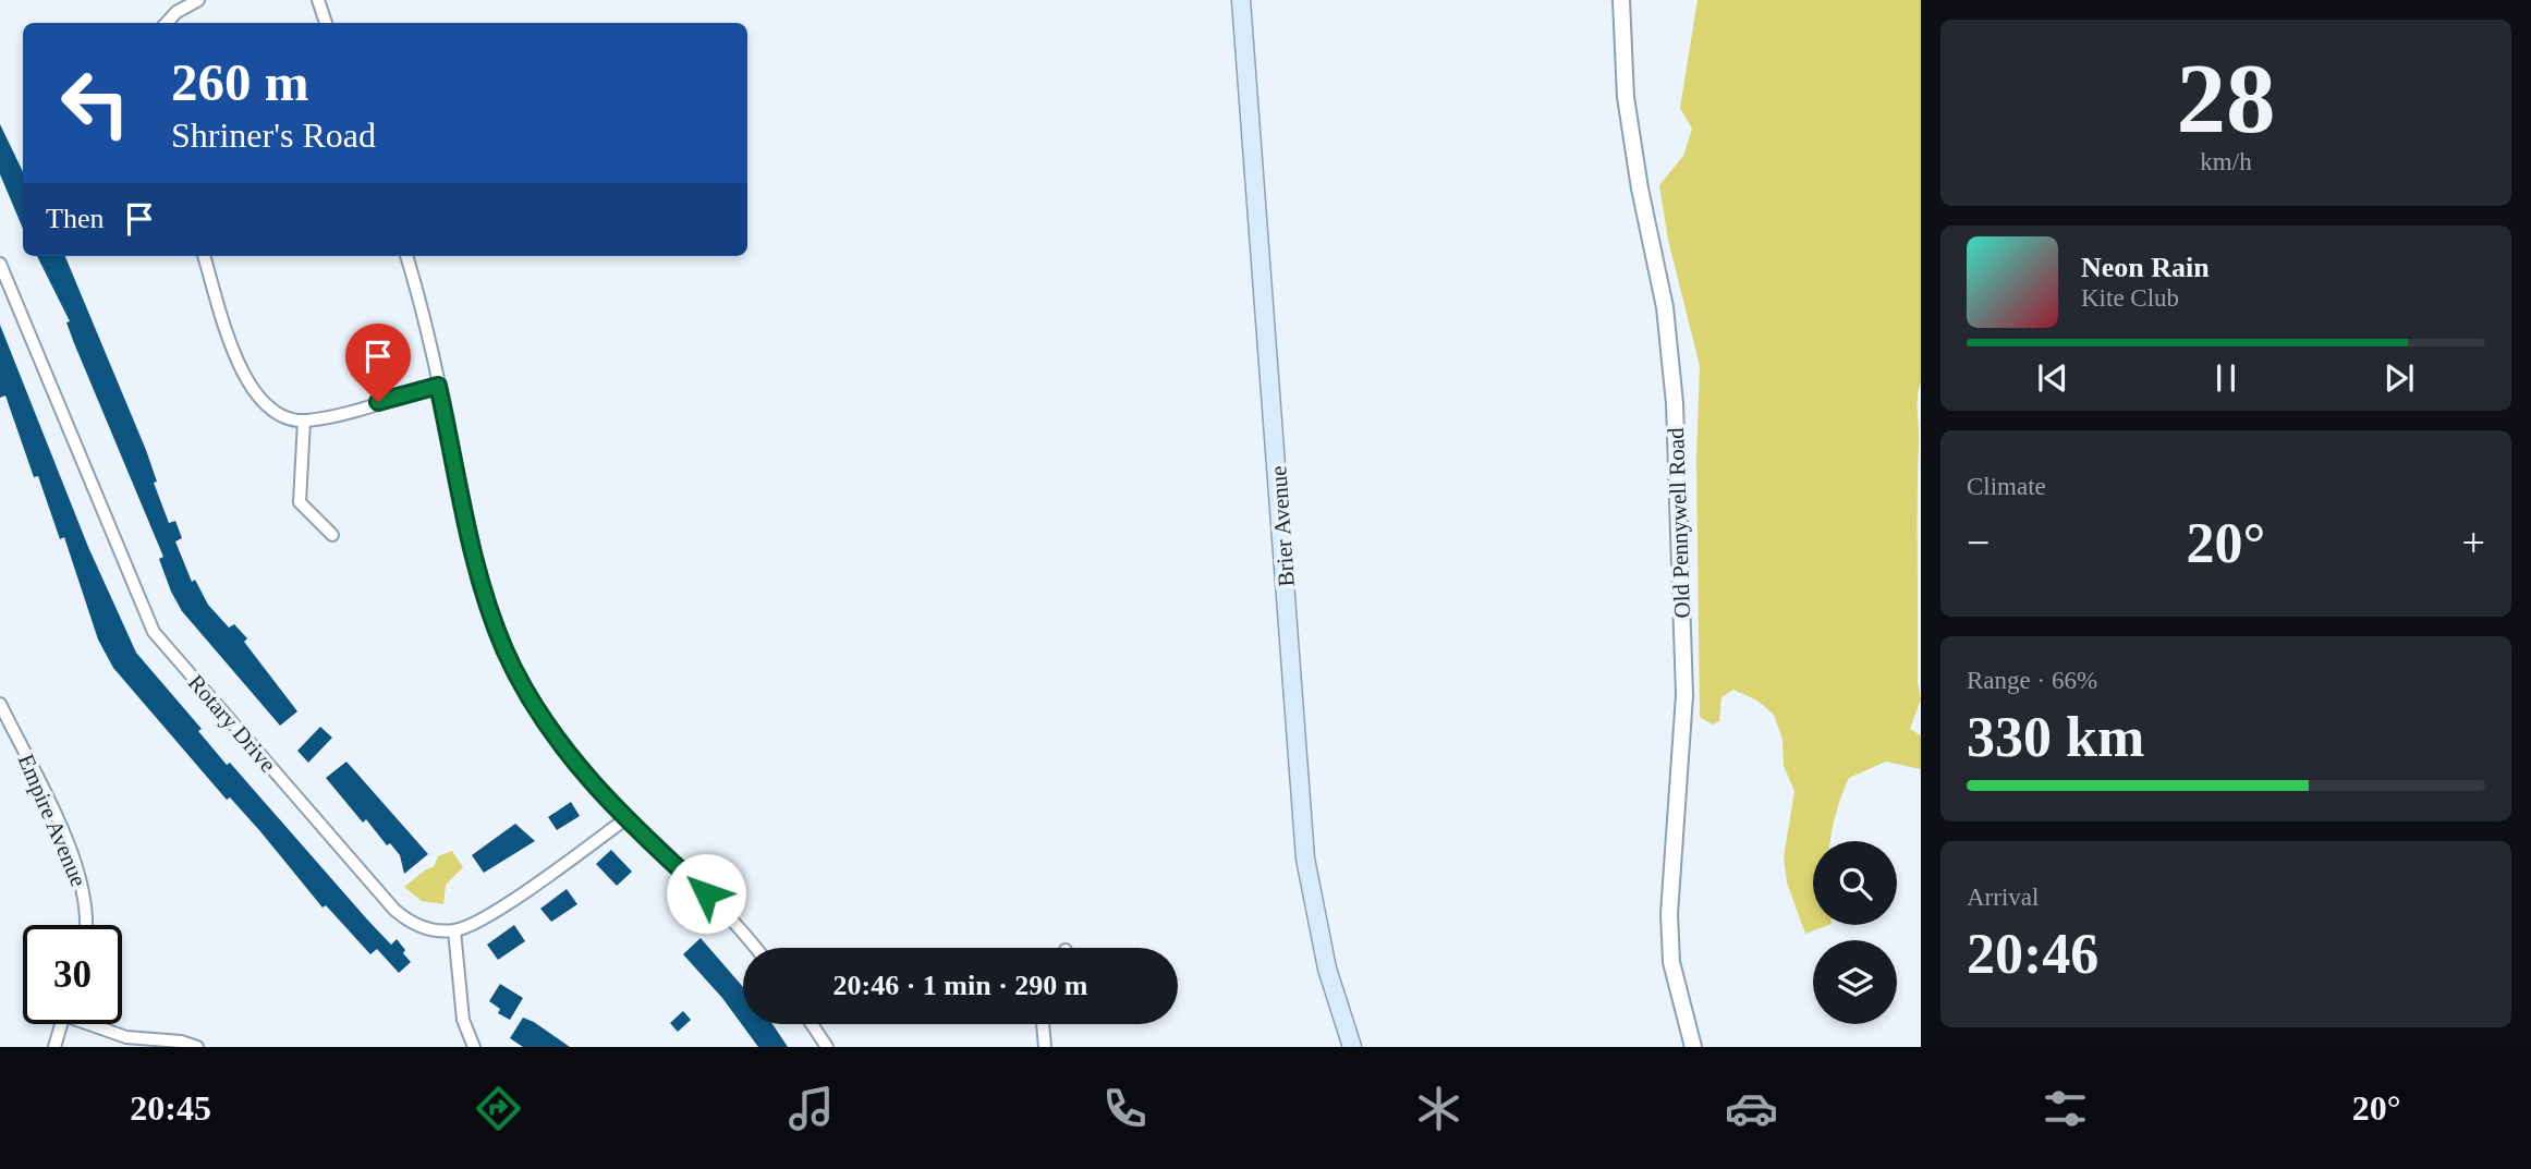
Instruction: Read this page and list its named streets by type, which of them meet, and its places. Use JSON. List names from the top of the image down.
{
  "streets": {
    "main road": ["Brier Avenue"],
    "street": ["Old Pennywell Road", "Rotary Drive", "Empire Avenue"]
  },
  "page": {
    "tile": [
      ["28", "km/h"],
      "Climate",
      ["Range · 66%", "330 km"],
      ["Arrival", "20:46"]
    ],
    "turn": ["260 m", "Shriner's Road"],
    "then": "Then",
    "song": ["Neon Rain", "Kite Club"],
    "heat": ["−", "20°", "+"],
    "limit": "30",
    "trip": "20:46 · 1 min · 290 m",
    "tabs": ["20:45", "20°"]
  }
}
